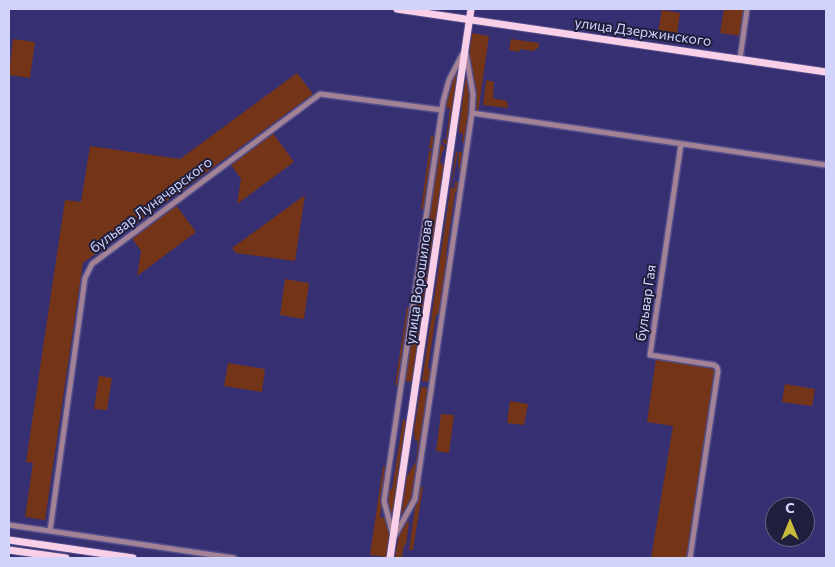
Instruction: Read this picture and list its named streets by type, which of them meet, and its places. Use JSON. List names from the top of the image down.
{
  "streets": {
    "main road": ["улица Дзержинского", "улица Ворошилова"],
    "street": ["бульвар Луначарского", "бульвар Гая"]
  },
  "crossings": [
    ["улица Дзержинского", "улица Ворошилова"]
  ],
  "north": "top"
}
